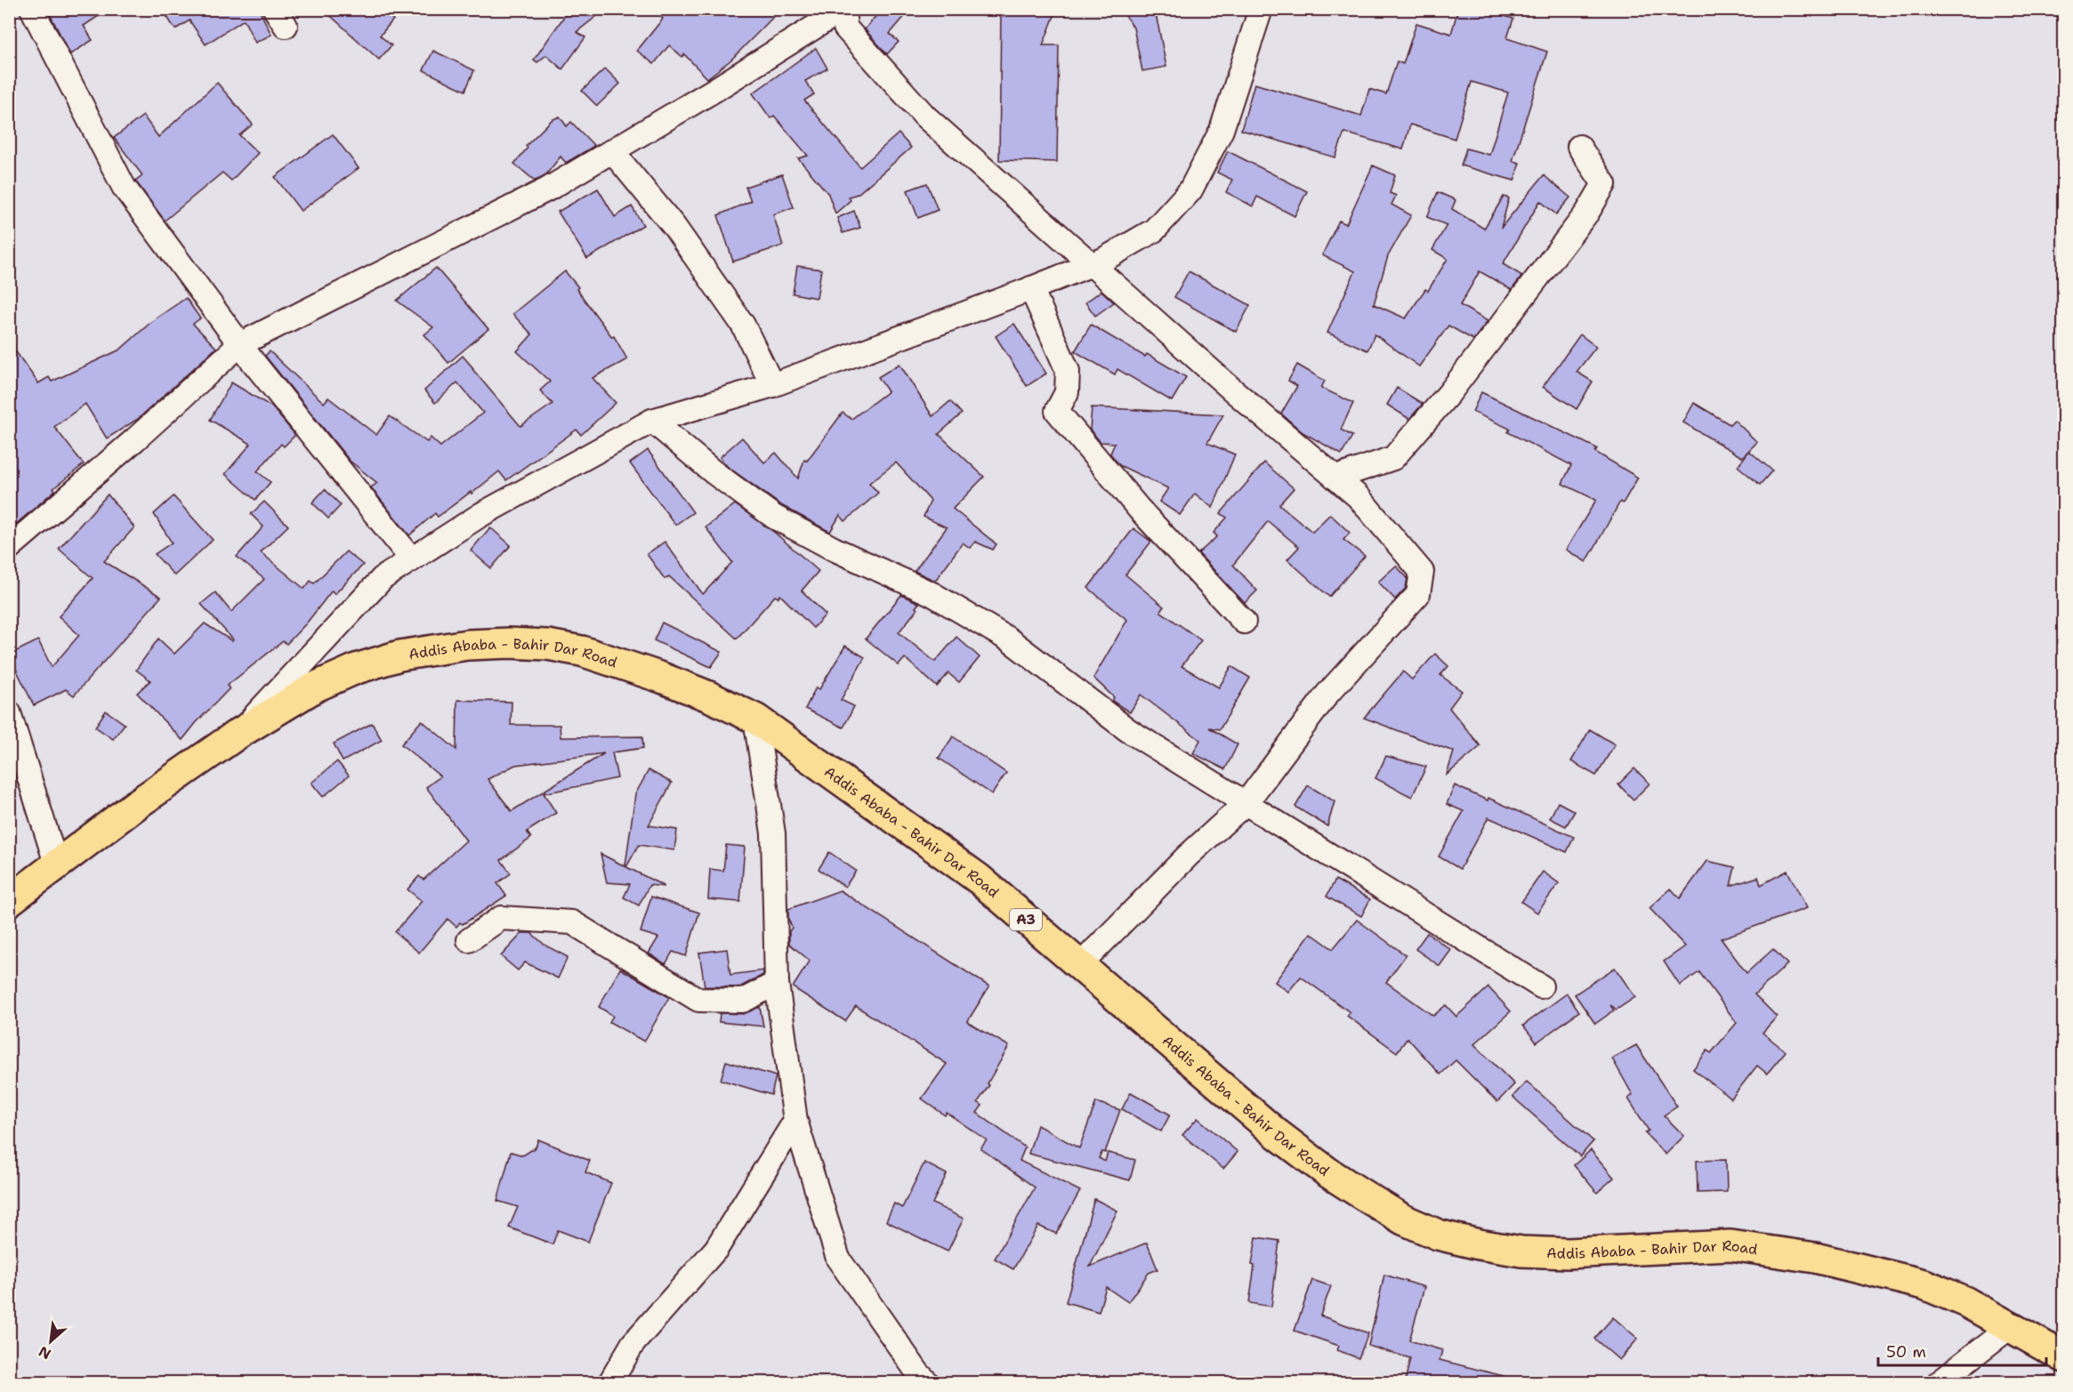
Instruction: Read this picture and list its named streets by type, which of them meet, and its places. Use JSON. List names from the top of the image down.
{
  "streets": {
    "highway": ["Addis Ababa - Bahir Dar Road", "A3"]
  },
  "scale_bar": "50 m",
  "north": "bottom left"
}
